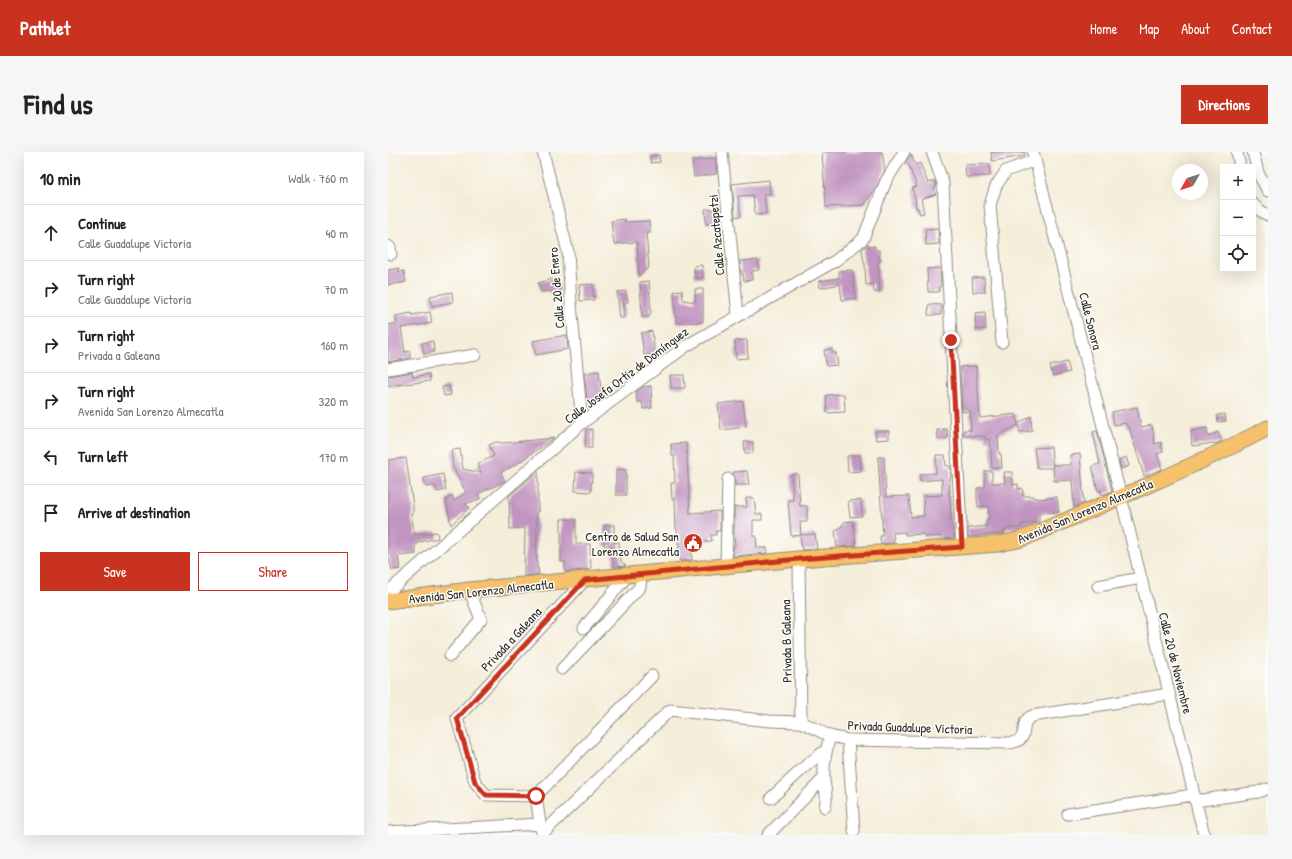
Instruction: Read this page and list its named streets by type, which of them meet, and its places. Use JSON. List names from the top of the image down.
{
  "streets": {
    "main road": ["Avenida San Lorenzo Almecatla"],
    "street": [
      "Calle Azcatepetzi",
      "Calle 20 de Enero",
      "Calle Sonora",
      "Calle Josefa Ortiz de Domínguez",
      "Privada a Galeana",
      "Privada B Galeana",
      "Calle 20 de Noviembre",
      "Privada Guadalupe Victoria"
    ]
  },
  "crossings": [
    ["Calle Azcatepetzi", "Calle Josefa Ortiz de Domínguez"],
    ["Calle 20 de Enero", "Calle Josefa Ortiz de Domínguez"],
    ["Calle Sonora", "Avenida San Lorenzo Almecatla"],
    ["Calle Sonora", "Calle 20 de Noviembre"],
    ["Avenida San Lorenzo Almecatla", "Privada a Galeana"],
    ["Avenida San Lorenzo Almecatla", "Privada B Galeana"],
    ["Avenida San Lorenzo Almecatla", "Calle 20 de Noviembre"],
    ["Privada B Galeana", "Privada Guadalupe Victoria"],
    ["Calle 20 de Noviembre", "Privada Guadalupe Victoria"]
  ],
  "places": {
    "public building": ["Centro de Salud San Lorenzo Almecatla"]
  },
  "north": "bottom left",
  "page": {
    "header": "Pathlet",
    "nav": [
      "Home",
      "Map",
      "About",
      "Contact"
    ],
    "title": "Find us",
    "buttons": [
      "Directions",
      ["Save", "Share"]
    ],
    "heading": ["10 min", "Walk · 760 m"],
    "map_buttons": ["+", "−"],
    "list": [
      ["Continue", "Calle Guadalupe Victoria", "40 m"],
      ["Turn right", "Calle Guadalupe Victoria", "70 m"],
      ["Turn right", "Privada a Galeana", "160 m"],
      ["Turn right", "Avenida San Lorenzo Almecatla", "320 m"],
      ["Turn left", "170 m"],
      "Arrive at destination"
    ]
  }
}
